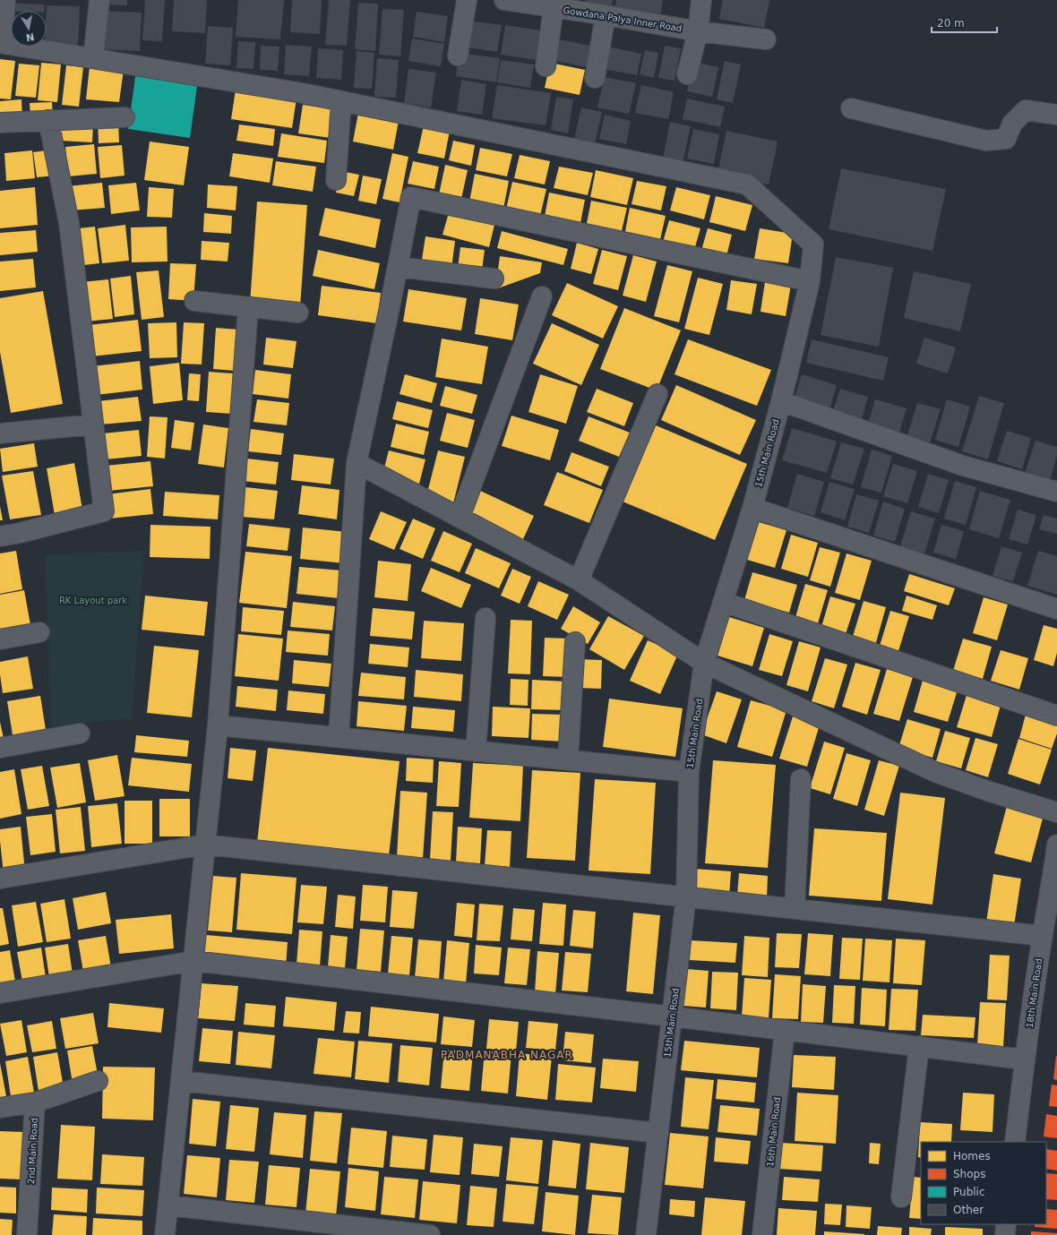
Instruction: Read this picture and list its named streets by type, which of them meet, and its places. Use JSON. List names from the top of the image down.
{
  "streets": {
    "street": [
      "Gowdana Palya Inner Road",
      "15th Main Road",
      "18th Main Road",
      "16th Main Road",
      "2nd Main Road"
    ]
  },
  "districts": ["PADMANABHA NAGAR"],
  "parks": ["RK Layout park"],
  "legend": [
    "Homes",
    "Shops",
    "Public",
    "Other"
  ],
  "scale_bar": "20 m",
  "north": "bottom"
}
